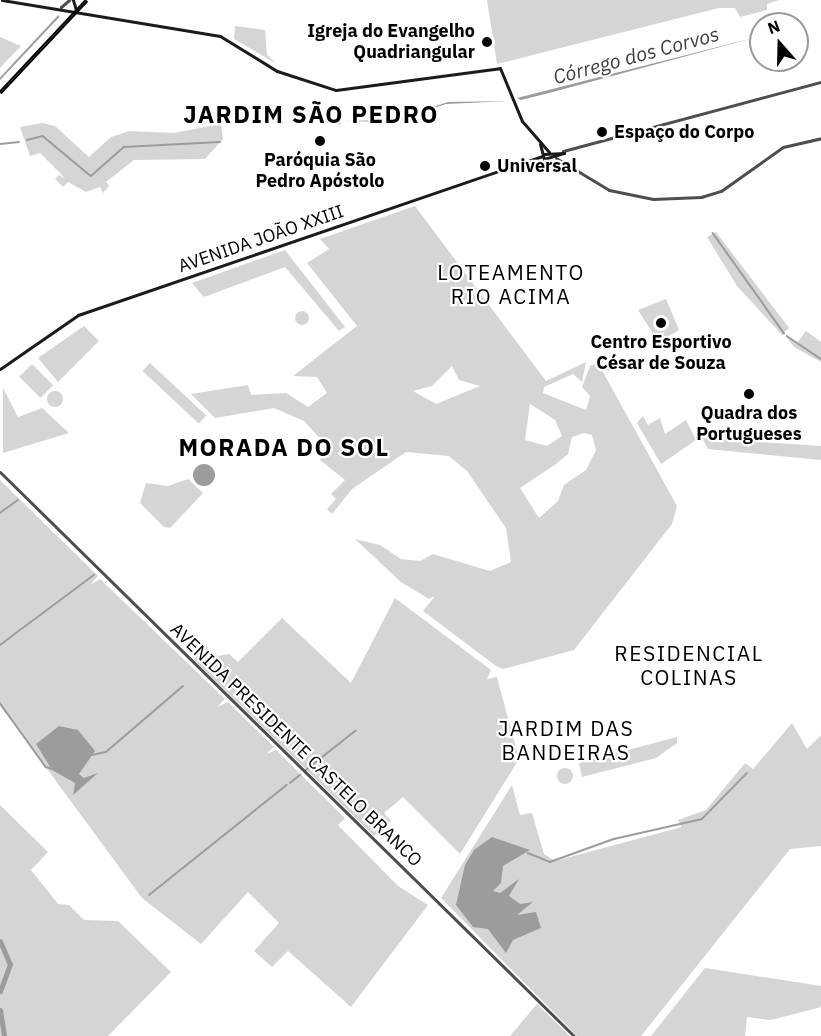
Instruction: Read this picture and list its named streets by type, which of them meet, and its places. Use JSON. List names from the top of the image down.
{
  "streets": {
    "main road": ["AVENIDA JOÃO XXIII"],
    "street": ["AVENIDA PRESIDENTE CASTELO BRANCO"]
  },
  "districts": [
    "JARDIM SÃO PEDRO",
    "LOTEAMENTO RIO ACIMA",
    "MORADA DO SOL",
    "RESIDENCIAL COLINAS",
    "JARDIM DAS BANDEIRAS"
  ],
  "water": ["Córrego dos Corvos"],
  "places": [
    "Igreja do Evangelho Quadriangular",
    "Espaço do Corpo",
    "Paróquia São Pedro Apóstolo",
    "Universal",
    "Centro Esportivo César de Souza",
    "Quadra dos Portugueses"
  ],
  "north": "top"
}
